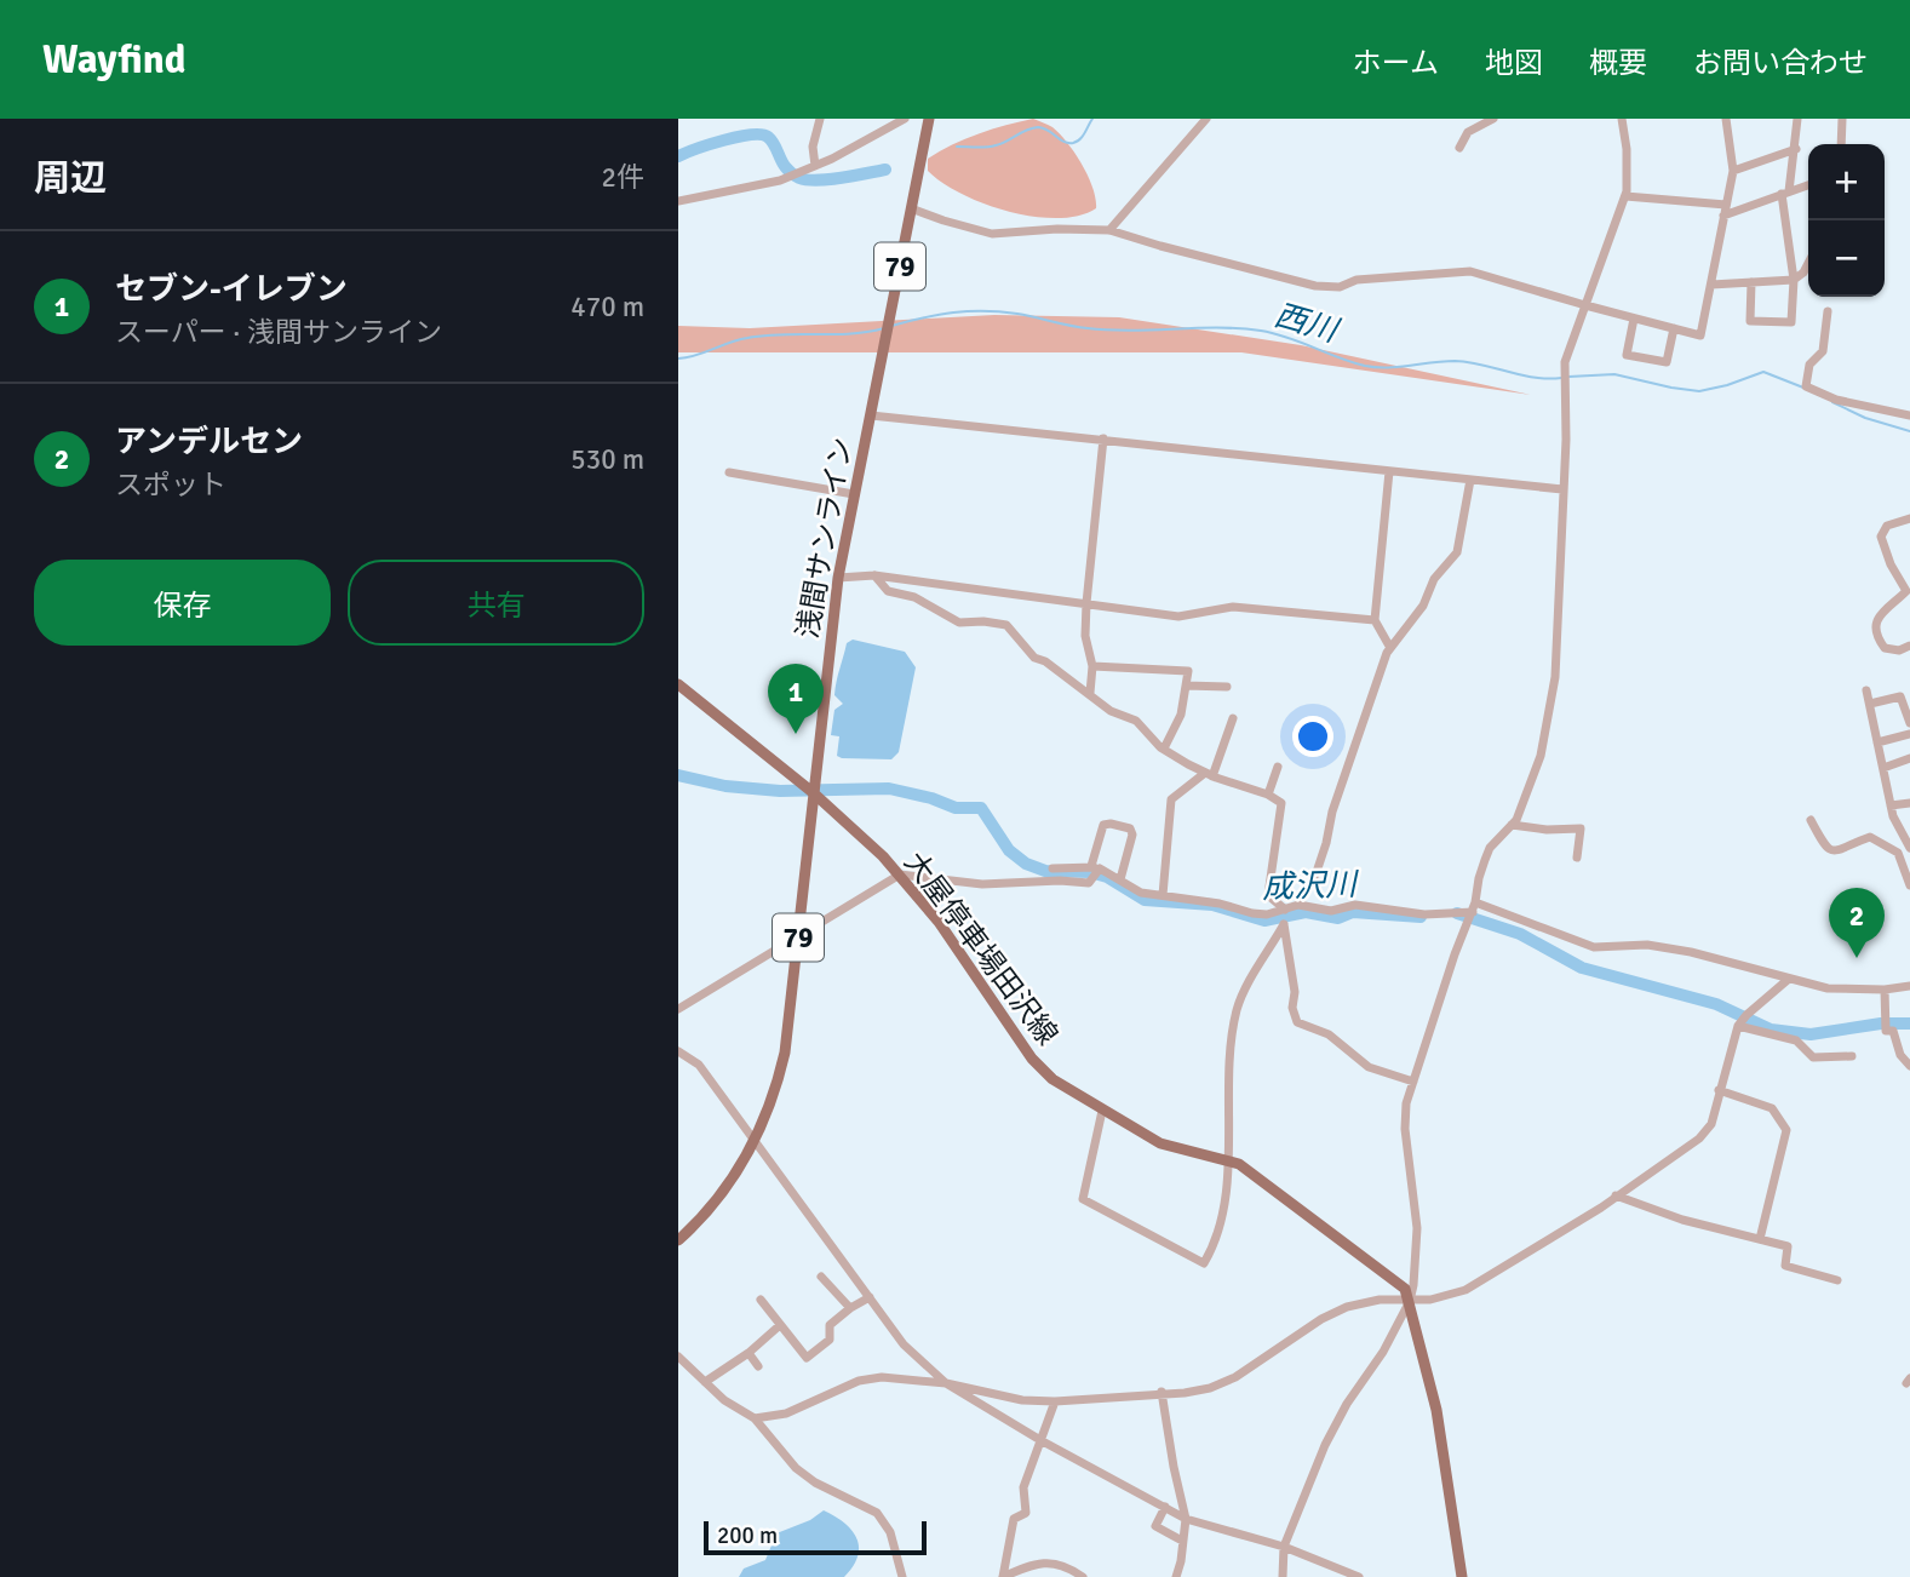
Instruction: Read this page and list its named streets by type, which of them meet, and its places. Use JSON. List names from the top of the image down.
{
  "streets": {
    "main road": ["79", "浅間サンライン", "大屋停車場田沢線"]
  },
  "crossings": [
    ["浅間サンライン", "大屋停車場田沢線"]
  ],
  "water": ["西川", "成沢川"],
  "scale_bar": "200 m",
  "page": {
    "header": "Wayfind",
    "nav": [
      "ホーム",
      "地図",
      "概要",
      "お問い合わせ"
    ],
    "heading": ["周辺", "2件"],
    "map_buttons": ["+", "−"],
    "list": [
      {
        "mark": "1",
        "name": "セブン-イレブン",
        "note": "スーパー · 浅間サンライン",
        "value": "470 m"
      },
      {
        "mark": "2",
        "name": "アンデルセン",
        "note": "スポット",
        "value": "530 m"
      }
    ],
    "buttons": ["保存", "共有"],
    "pins": ["1", "2"],
    "scale": "200 m"
  }
}
